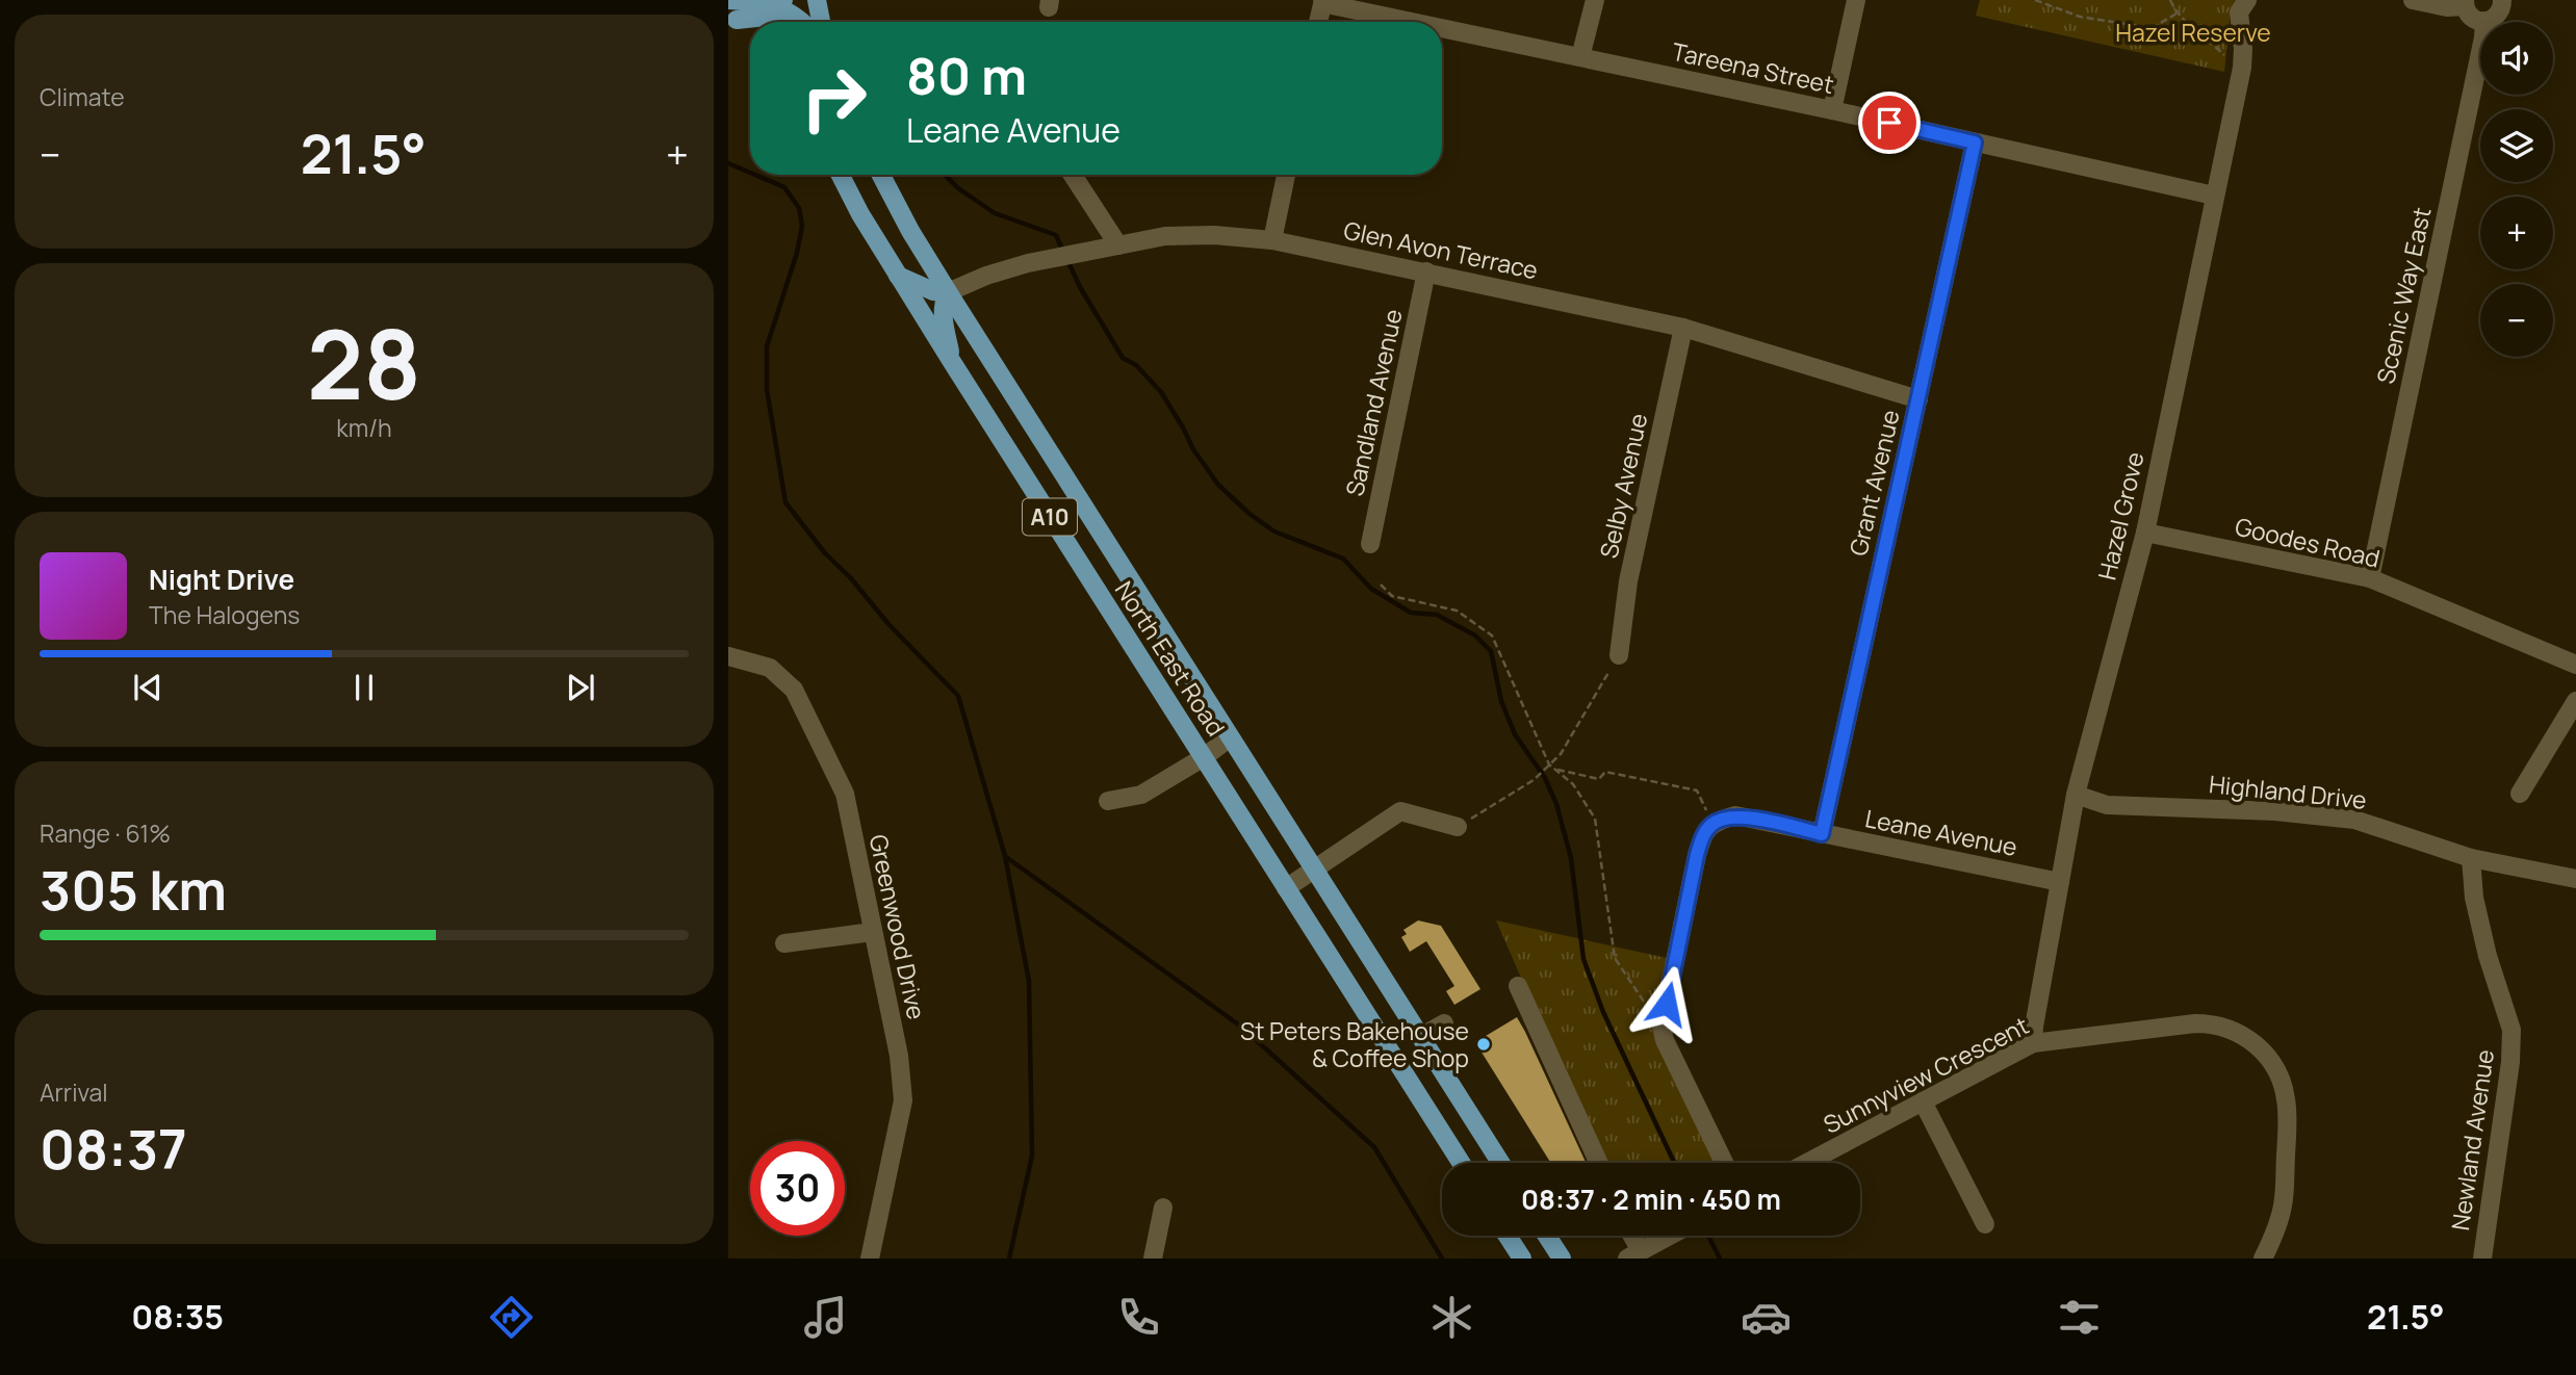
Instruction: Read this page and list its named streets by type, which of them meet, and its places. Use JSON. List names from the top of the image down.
{
  "streets": {
    "main road": ["A10", "North East Road"],
    "street": [
      "Tareena Street",
      "Glen Avon Terrace",
      "Scenic Way East",
      "Sandland Avenue",
      "Grant Avenue",
      "Selby Avenue",
      "Hazel Grove",
      "Goodes Road",
      "Highland Drive",
      "Leane Avenue",
      "Greenwood Drive",
      "Sunnyview Crescent",
      "Newland Avenue"
    ]
  },
  "crossings": [
    ["Tareena Street", "Grant Avenue"],
    ["Tareena Street", "Hazel Grove"],
    ["Glen Avon Terrace", "Sandland Avenue"],
    ["Glen Avon Terrace", "Grant Avenue"],
    ["Glen Avon Terrace", "Selby Avenue"],
    ["Glen Avon Terrace", "North East Road"],
    ["Scenic Way East", "Goodes Road"],
    ["Grant Avenue", "Leane Avenue"],
    ["Hazel Grove", "Goodes Road"],
    ["Hazel Grove", "Highland Drive"],
    ["Hazel Grove", "Leane Avenue"],
    ["Hazel Grove", "Sunnyview Crescent"],
    ["Highland Drive", "Newland Avenue"]
  ],
  "parks": ["Hazel Reserve"],
  "places": ["St Peters Bakehouse & Coffee Shop"],
  "page": {
    "tile": [
      "Climate",
      ["28", "km/h"],
      ["Range · 61%", "305 km"],
      ["Arrival", "08:37"]
    ],
    "map_buttons": ["+", "−"],
    "turn": ["80 m", "Leane Avenue"],
    "heat": ["−", "21.5°", "+"],
    "song": ["Night Drive", "The Halogens"],
    "limit": "30",
    "trip": "08:37 · 2 min · 450 m",
    "tabs": ["08:35", "21.5°"]
  }
}
